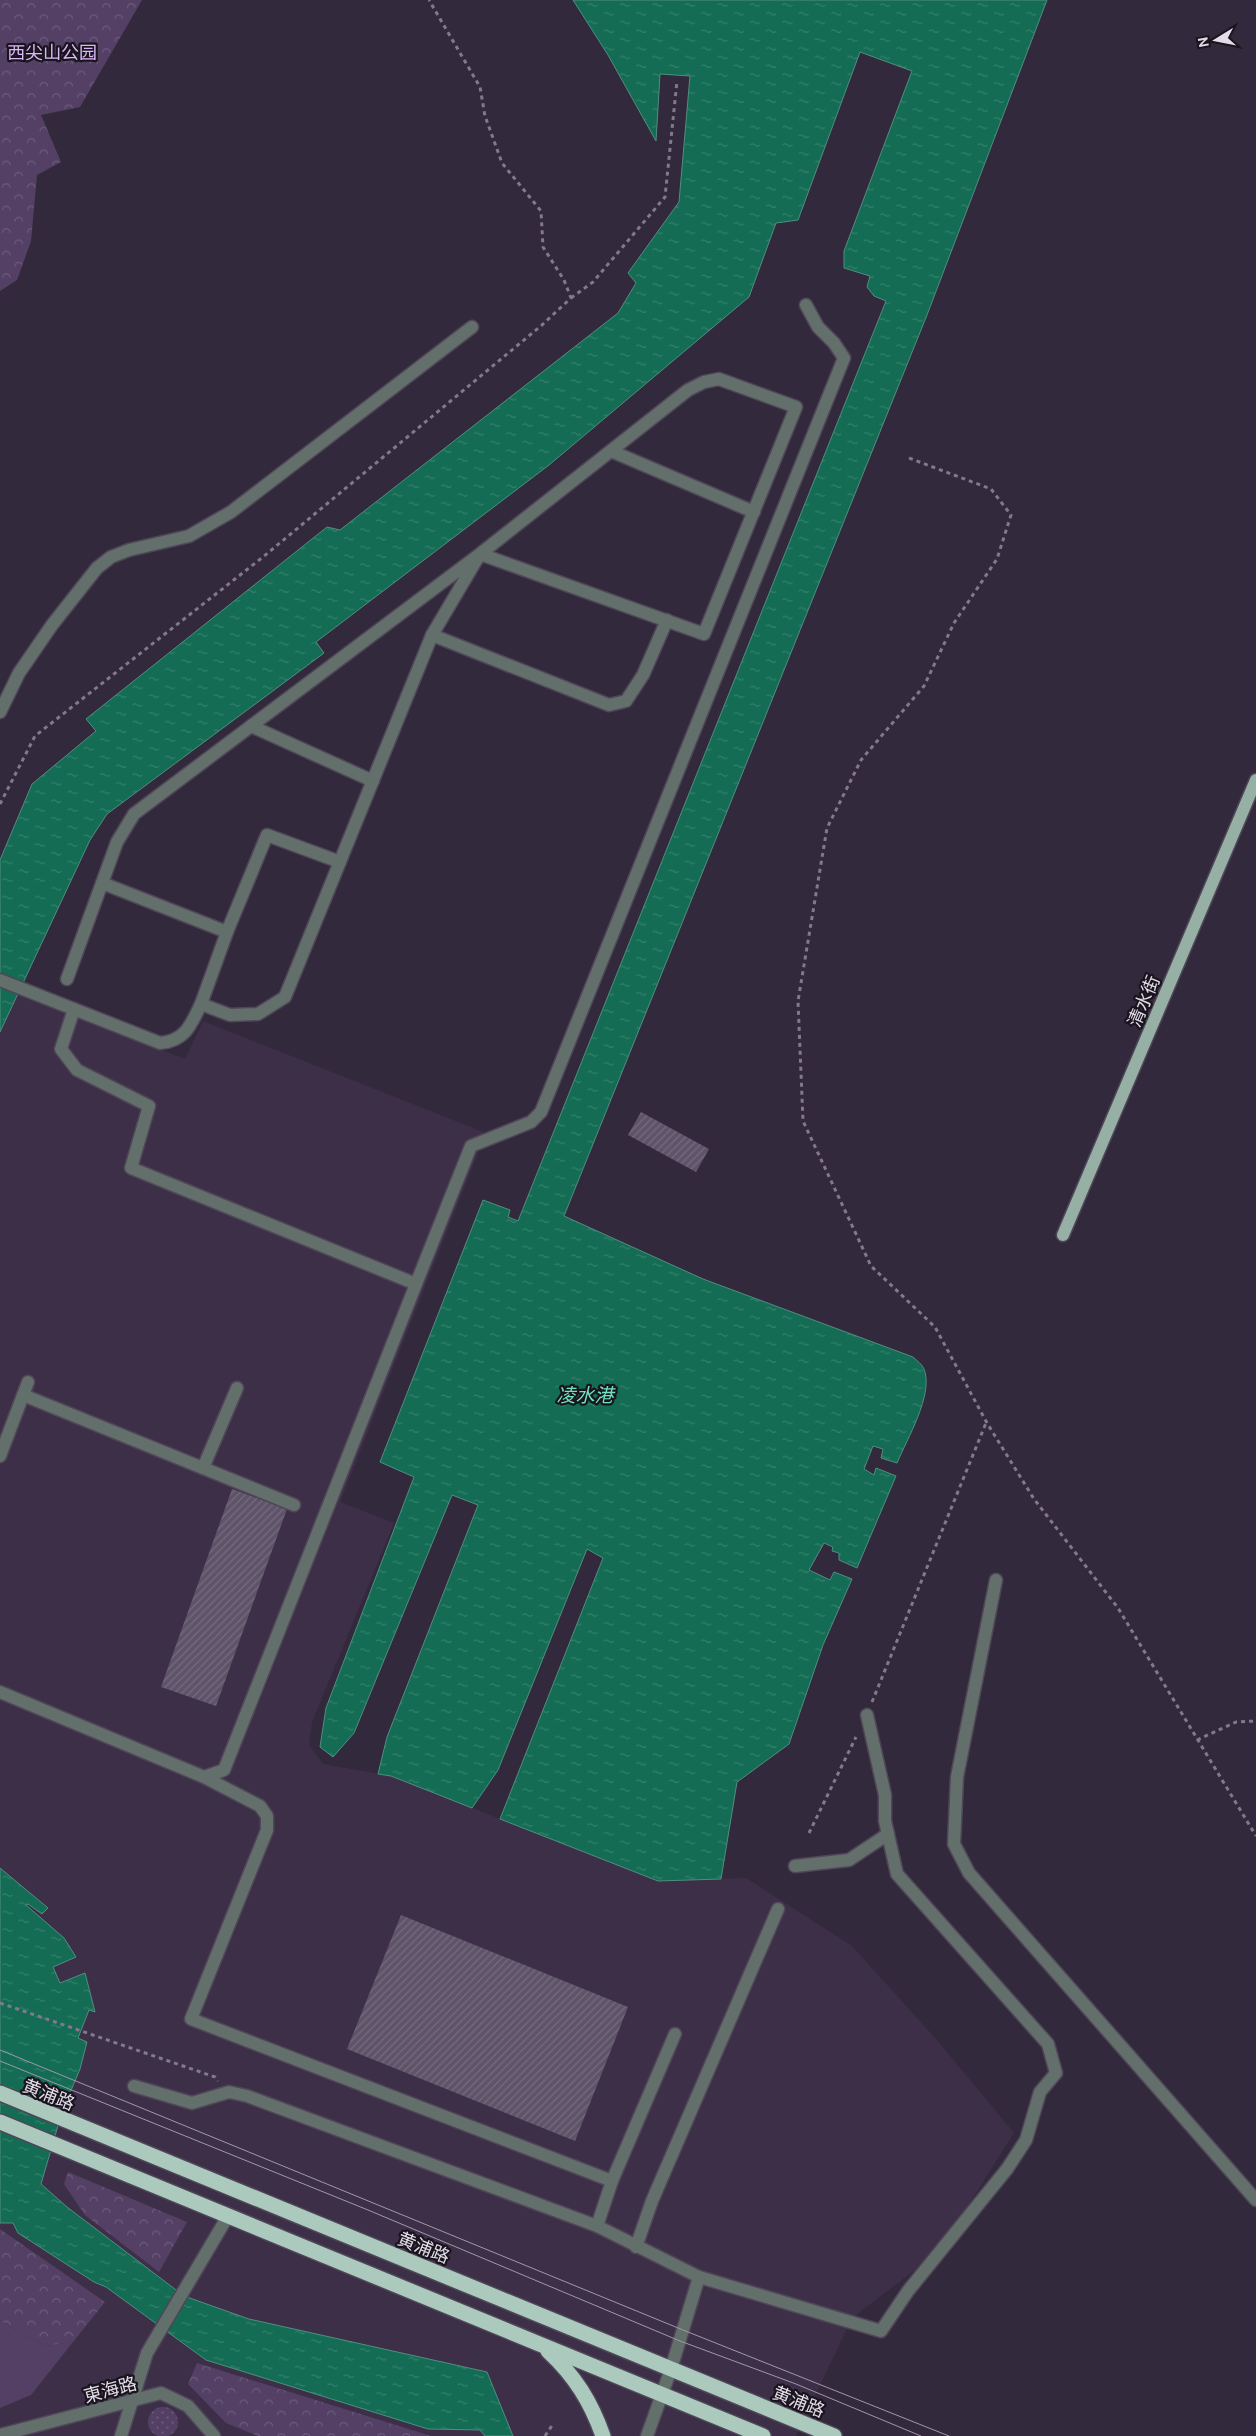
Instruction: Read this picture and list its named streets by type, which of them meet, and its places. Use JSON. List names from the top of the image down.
{
  "streets": {
    "highway": ["黄浦路"],
    "main road": ["清水街"],
    "street": ["東海路"]
  },
  "water": ["凌水港"],
  "parks": ["西尖山公园"],
  "north": "left"
}
